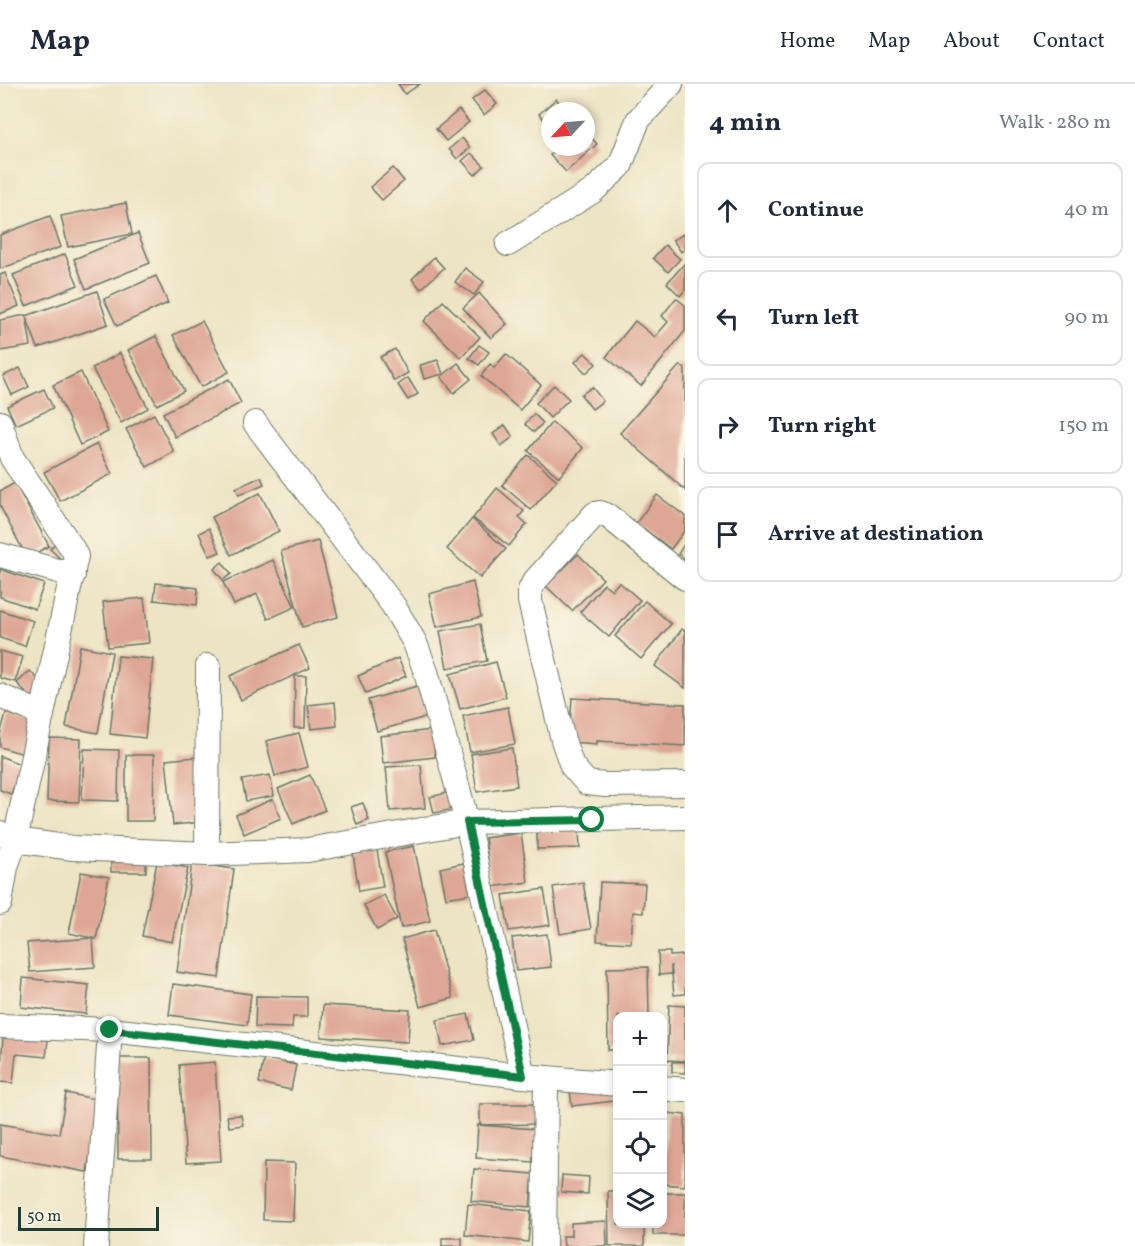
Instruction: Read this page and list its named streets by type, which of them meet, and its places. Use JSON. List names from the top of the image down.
{
  "scale_bar": "50 m",
  "north": "bottom left",
  "page": {
    "header": "Map",
    "nav": [
      "Home",
      "Map",
      "About",
      "Contact"
    ],
    "heading": ["4 min", "Walk · 280 m"],
    "list": [
      ["Continue", "40 m"],
      ["Turn left", "90 m"],
      ["Turn right", "150 m"],
      "Arrive at destination"
    ],
    "map_buttons": ["+", "−"],
    "scale": "50 m"
  }
}
